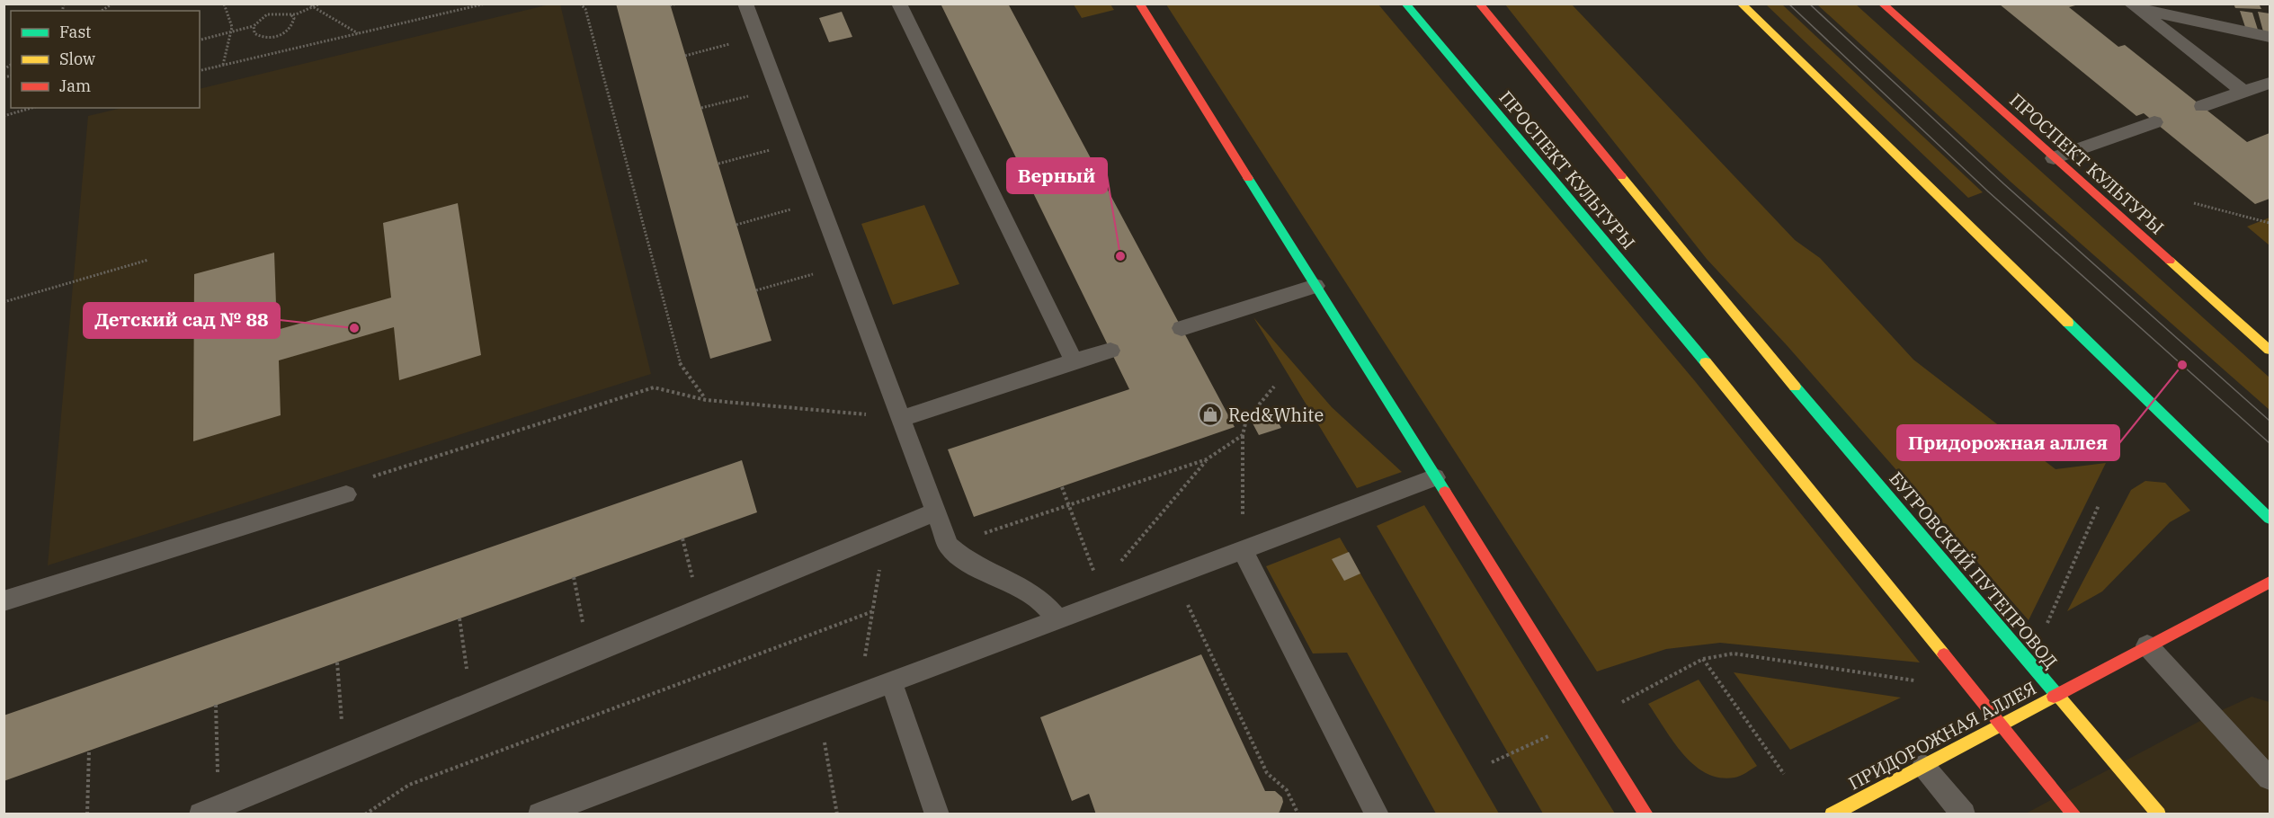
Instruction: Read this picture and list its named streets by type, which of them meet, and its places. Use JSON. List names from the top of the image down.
{
  "streets": {
    "main road": ["ПРОСПЕКТ КУЛЬТУРЫ", "БУГРОВСКИЙ ПУТЕПРОВОД", "ПРИДОРОЖНАЯ АЛЛЕЯ"]
  },
  "crossings": [
    ["ПРОСПЕКТ КУЛЬТУРЫ", "БУГРОВСКИЙ ПУТЕПРОВОД"]
  ],
  "places": {
    "other": ["Верный", "Детский сад № 88", "Придорожная аллея"],
    "shop": ["Red&White"]
  },
  "legend": ["Fast", "Slow", "Jam"]
}
